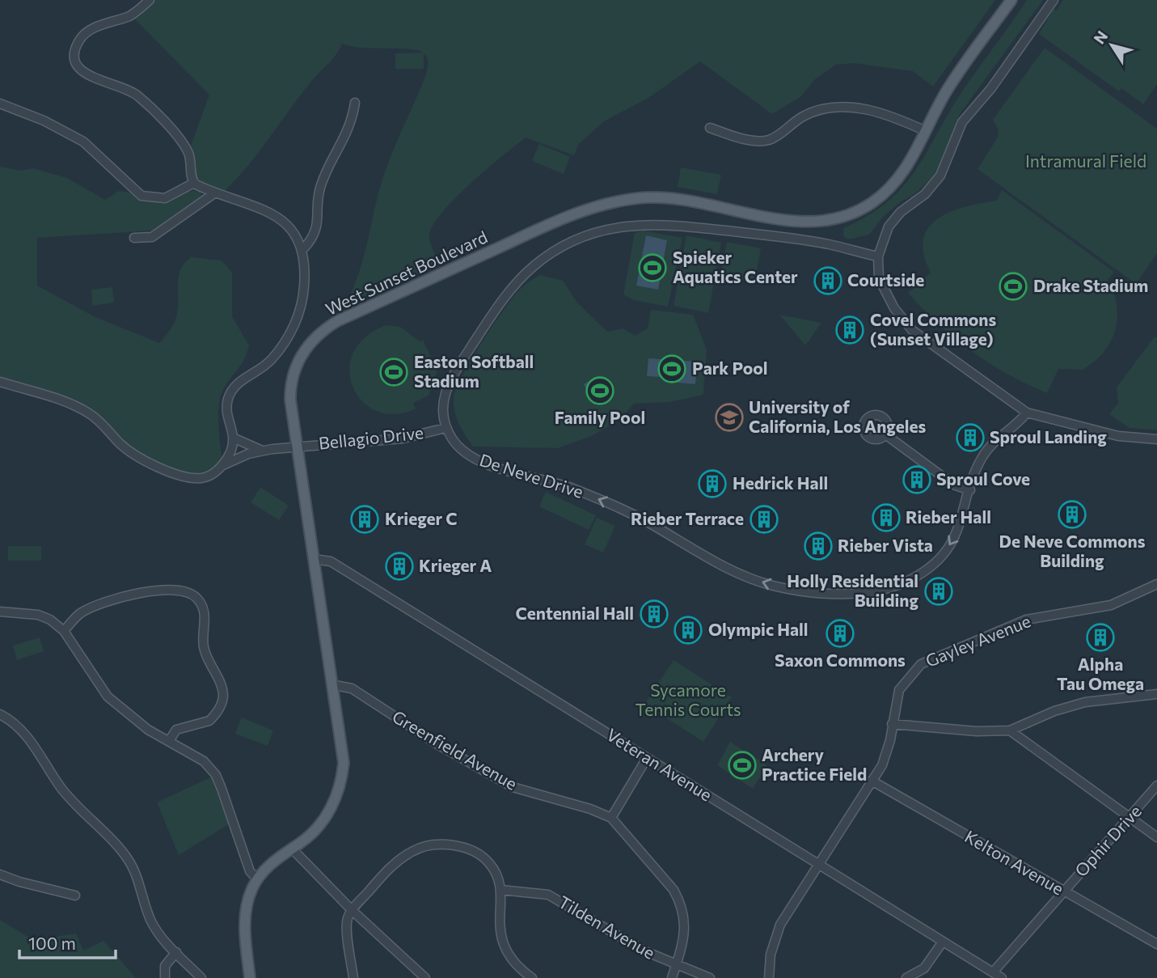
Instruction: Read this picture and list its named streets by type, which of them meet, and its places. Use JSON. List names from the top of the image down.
{
  "streets": {
    "main road": ["West Sunset Boulevard"],
    "street": [
      "Bellagio Drive",
      "De Neve Drive",
      "Gayley Avenue",
      "Greenfield Avenue",
      "Veteran Avenue",
      "Ophir Drive",
      "Kelton Avenue",
      "Tilden Avenue"
    ]
  },
  "crossings": [
    ["West Sunset Boulevard", "Bellagio Drive"],
    ["West Sunset Boulevard", "Greenfield Avenue"],
    ["West Sunset Boulevard", "Veteran Avenue"],
    ["Bellagio Drive", "De Neve Drive"],
    ["Gayley Avenue", "Veteran Avenue"],
    ["Gayley Avenue", "Kelton Avenue"],
    ["Veteran Avenue", "Ophir Drive"],
    ["Ophir Drive", "Kelton Avenue"]
  ],
  "one_way": ["De Neve Drive"],
  "parks": ["Intramural Field", "Sycamore Tennis Courts"],
  "places": {
    "sports": [
      "Spieker Aquatics Center",
      "Drake Stadium",
      "Park Pool",
      "Easton Softball Stadium",
      "Family Pool",
      "Archery Practice Field"
    ],
    "building": [
      "Courtside",
      "Covel Commons (Sunset Village)",
      "Sproul Landing",
      "Sproul Cove",
      "Hedrick Hall",
      "De Neve Commons Building",
      "Rieber Hall",
      "Krieger C",
      "Rieber Terrace",
      "Rieber Vista",
      "Krieger A",
      "Holly Residential Building",
      "Centennial Hall",
      "Olympic Hall",
      "Saxon Commons",
      "Alpha Tau Omega"
    ],
    "school or university": ["University of California, Los Angeles"]
  },
  "scale_bar": "100 m",
  "north": "top left"
}
